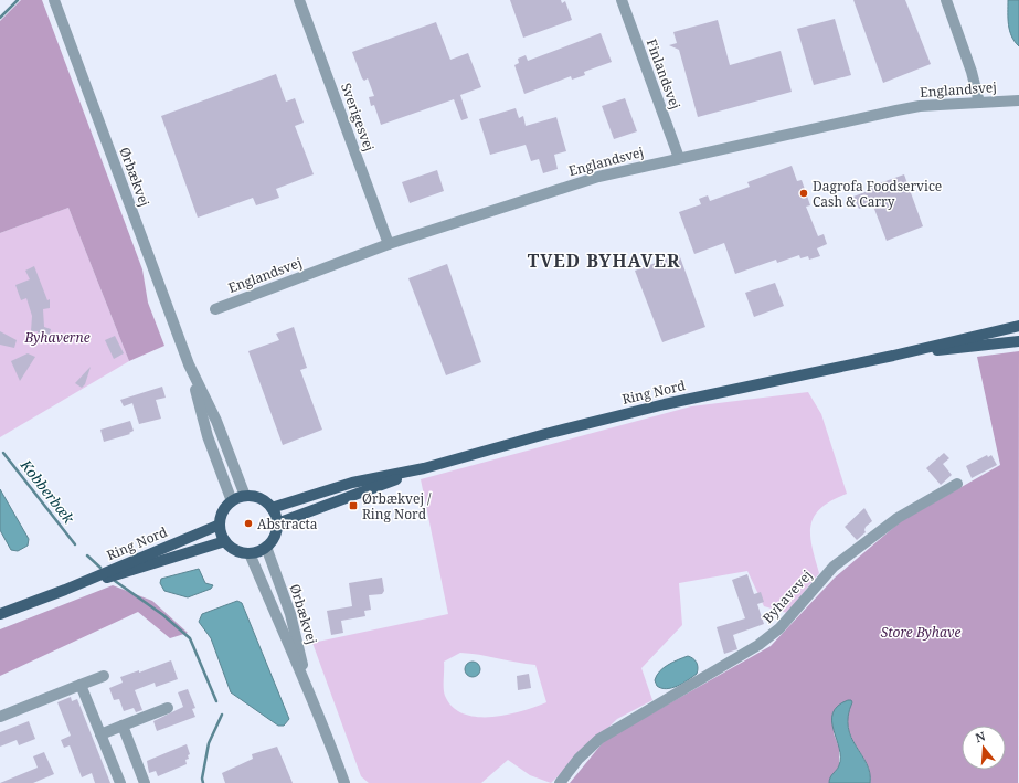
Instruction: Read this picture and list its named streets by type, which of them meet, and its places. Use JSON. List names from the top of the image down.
{
  "streets": {
    "main road": ["Ring Nord"],
    "street": [
      "Finlandsvej",
      "Englandsvej",
      "Sverigesvej",
      "Ørbækvej",
      "Byhavevej"
    ]
  },
  "crossings": [
    ["Finlandsvej", "Englandsvej"],
    ["Englandsvej", "Sverigesvej"],
    ["Ørbækvej", "Ring Nord"]
  ],
  "districts": ["TVED BYHAVER"],
  "water": ["Kobberbæk"],
  "parks": ["Byhaverne", "Store Byhave"],
  "places": {
    "other": ["Dagrofa Foodservice Cash & Carry", "Abstracta"],
    "transit": ["Ørbækvej / Ring Nord"]
  },
  "north": "top"
}
